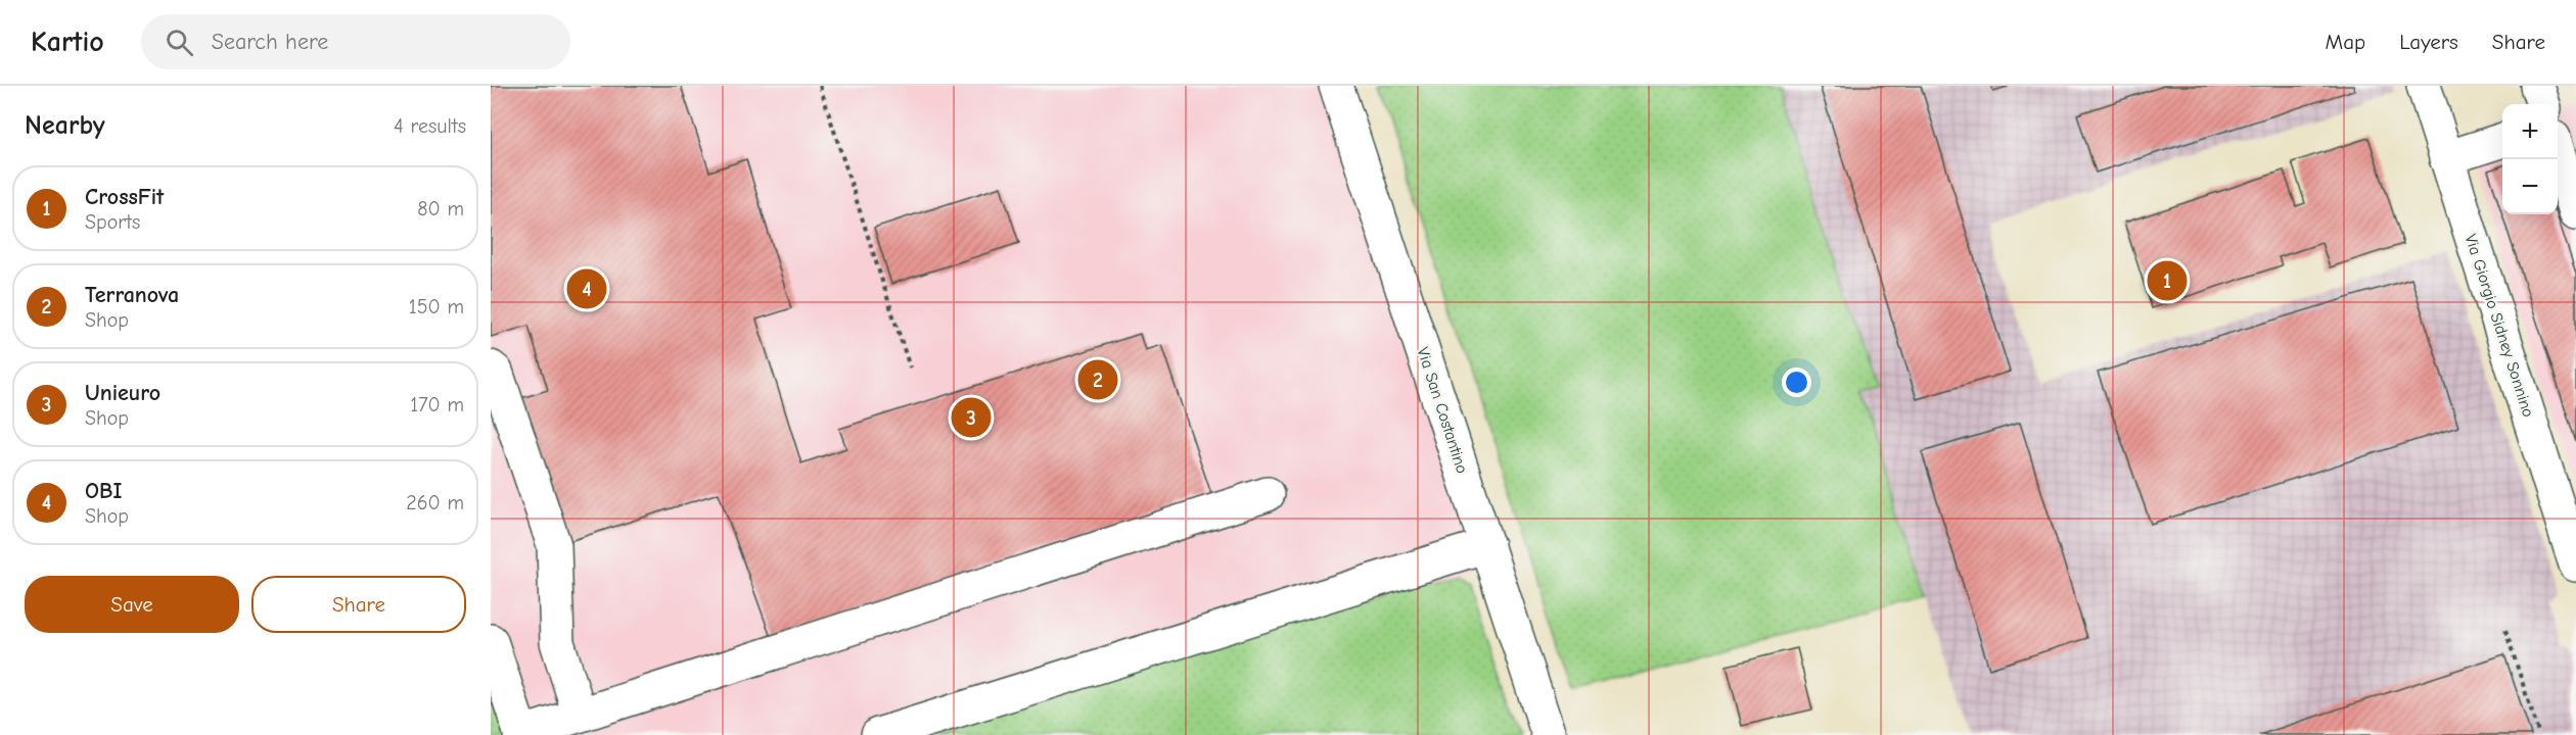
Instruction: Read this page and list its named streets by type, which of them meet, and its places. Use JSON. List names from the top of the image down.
{
  "streets": {
    "street": ["Via Giorgio Sidney Sonnino", "Via San Costantino"]
  },
  "page": {
    "header": "Kartio",
    "search": "Search here",
    "nav": ["Map", "Layers", "Share"],
    "heading": ["Nearby", "4 results"],
    "map_buttons": ["+", "−"],
    "list": [
      {
        "mark": "1",
        "name": "CrossFit",
        "note": "Sports",
        "value": "80 m"
      },
      {
        "mark": "2",
        "name": "Terranova",
        "note": "Shop",
        "value": "150 m"
      },
      {
        "mark": "3",
        "name": "Unieuro",
        "note": "Shop",
        "value": "170 m"
      },
      {
        "mark": "4",
        "name": "OBI",
        "note": "Shop",
        "value": "260 m"
      }
    ],
    "pins": [
      "1",
      "4",
      "2",
      "3"
    ],
    "buttons": ["Save", "Share"]
  }
}
